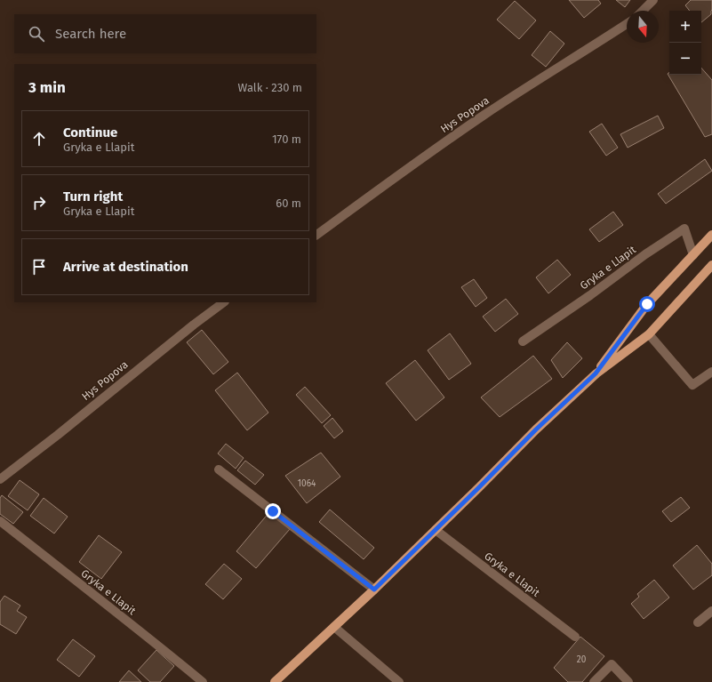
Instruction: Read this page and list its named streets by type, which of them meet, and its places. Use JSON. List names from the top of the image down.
{
  "streets": {
    "street": ["Hys Popova", "Gryka e Llapit"]
  },
  "house_numbers": ["1064", "20"],
  "north": "bottom",
  "page": {
    "map_buttons": ["+", "−"],
    "search": "Search here",
    "heading": ["3 min", "Walk · 230 m"],
    "list": [
      ["Continue", "Gryka e Llapit", "170 m"],
      ["Turn right", "Gryka e Llapit", "60 m"],
      "Arrive at destination"
    ]
  }
}
